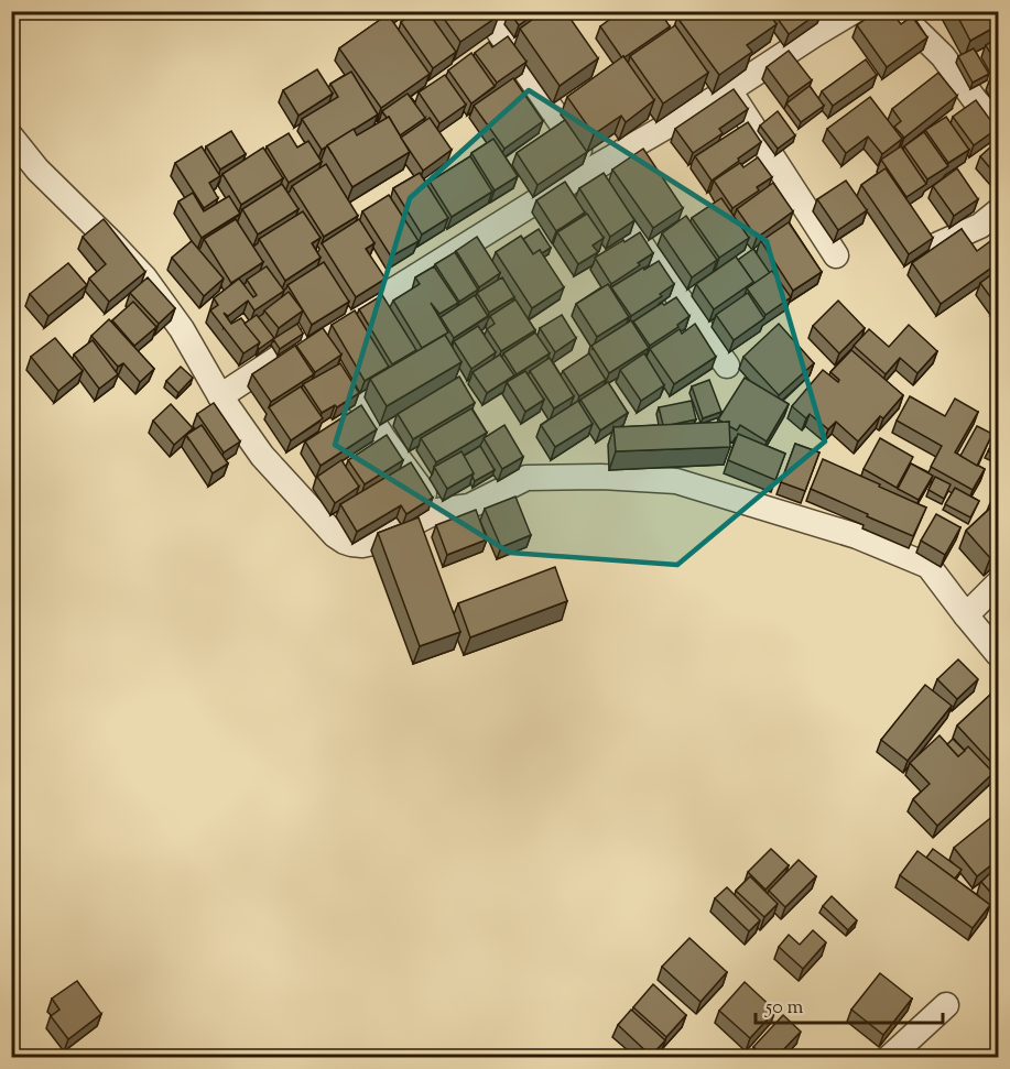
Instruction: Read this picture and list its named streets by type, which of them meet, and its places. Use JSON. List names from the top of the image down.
{
  "scale_bar": "50 m"
}
